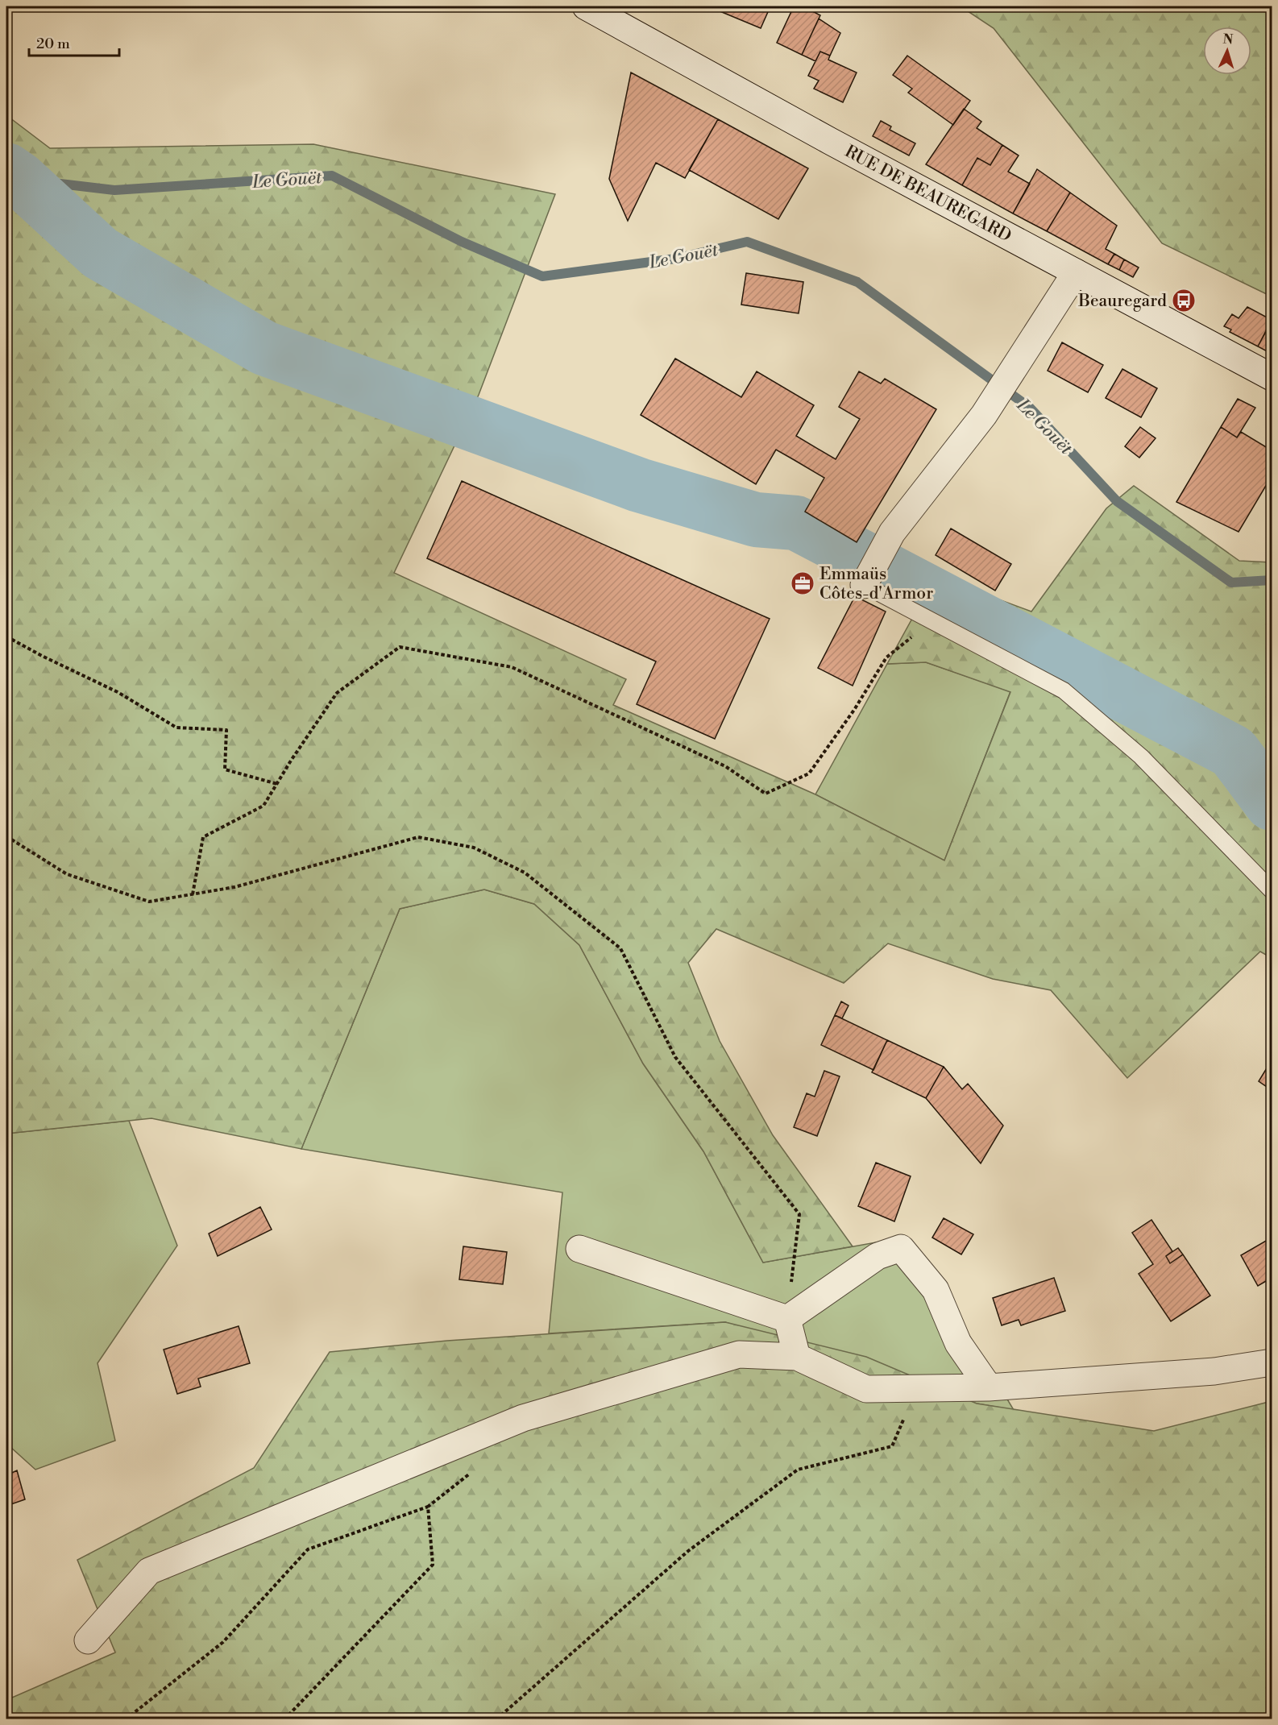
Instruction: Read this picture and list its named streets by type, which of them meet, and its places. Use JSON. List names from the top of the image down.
{
  "streets": {
    "street": ["RUE DE BEAUREGARD"]
  },
  "water": ["Le Gouët"],
  "places": {
    "bus stop": ["Beauregard"],
    "office": ["Emmaüs Côtes-d'Armor"]
  },
  "scale_bar": "20 m",
  "north": "top"
}
